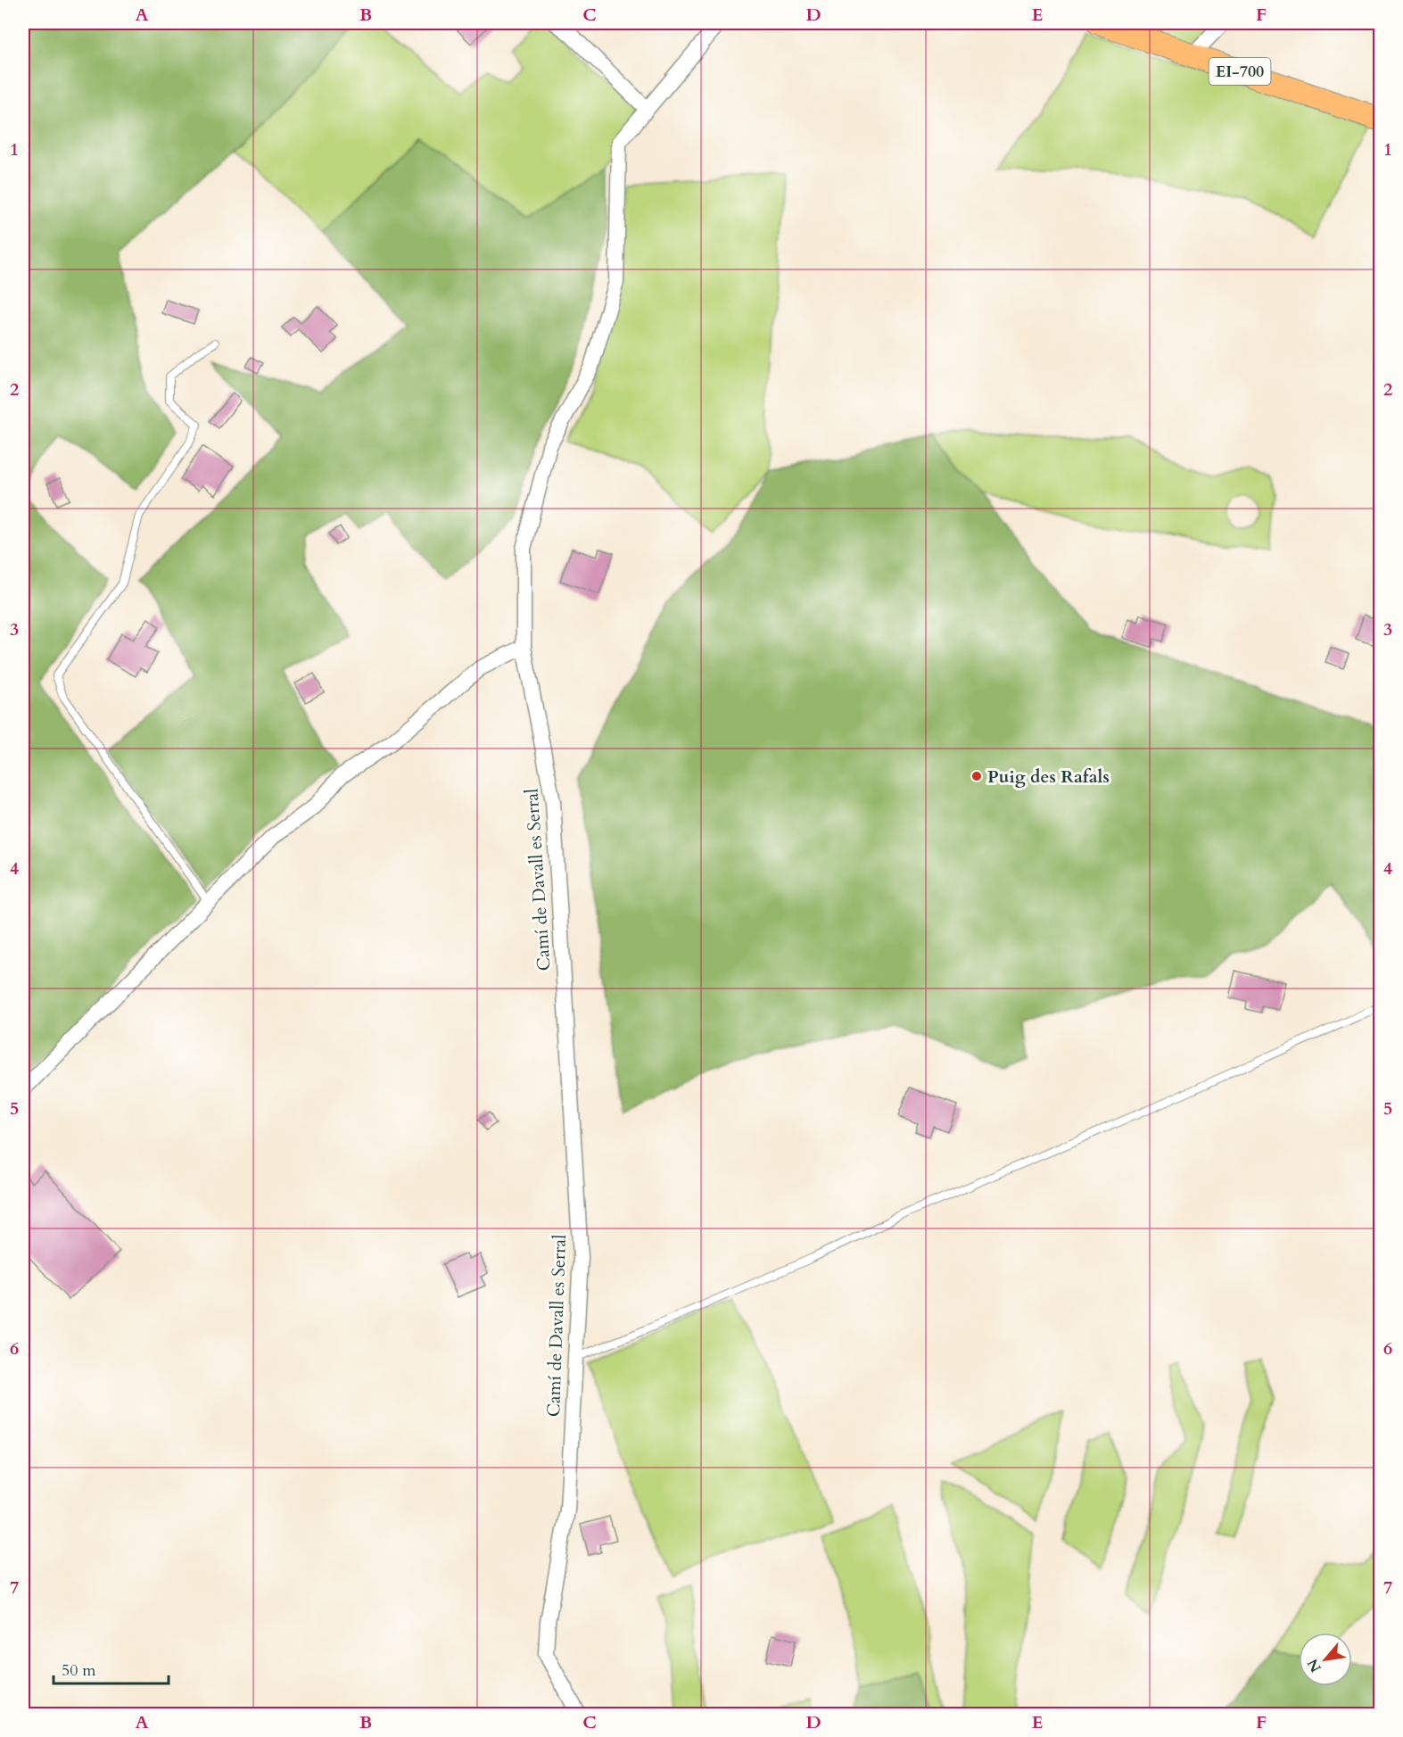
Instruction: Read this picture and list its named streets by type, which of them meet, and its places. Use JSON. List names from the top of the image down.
{
  "streets": {
    "main road": ["EI-700"],
    "street": ["Camí de Davall es Serral"]
  },
  "places": ["Puig des Rafals"],
  "scale_bar": "50 m",
  "north": "bottom left",
  "grid": {
    "columns": [
      "A",
      "B",
      "C",
      "D",
      "E",
      "F"
    ],
    "rows": [
      "1",
      "2",
      "3",
      "4",
      "5",
      "6",
      "7"
    ]
  }
}
